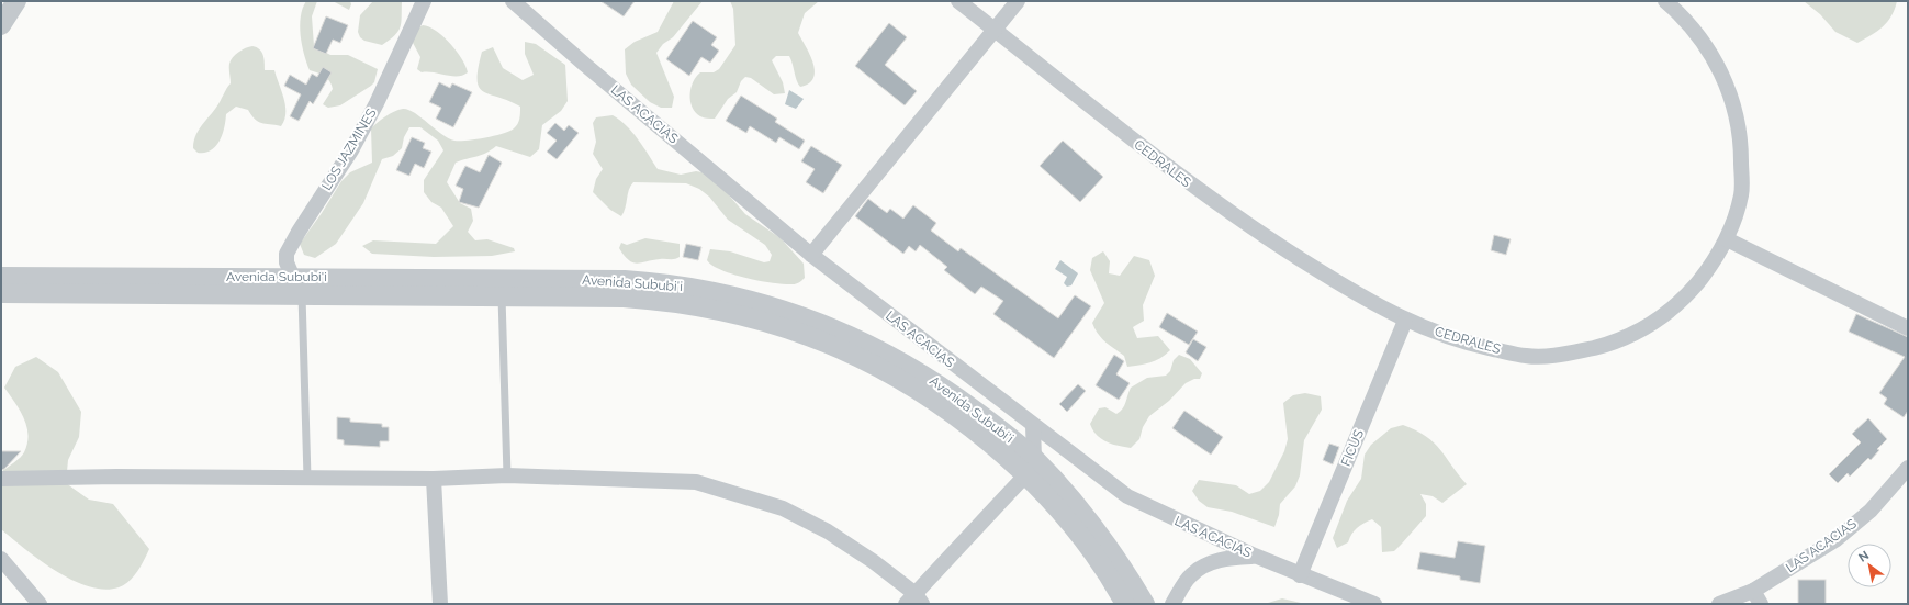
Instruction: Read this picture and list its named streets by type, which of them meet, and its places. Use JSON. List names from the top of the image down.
{
  "streets": {
    "street": [
      "LAS ACACIAS",
      "LOS JAZMINES",
      "CEDRALES",
      "Avenida Sububi'i",
      "FICUS"
    ]
  },
  "crossings": [
    ["LAS ACACIAS", "FICUS"],
    ["LOS JAZMINES", "Avenida Sububi'i"],
    ["CEDRALES", "FICUS"]
  ],
  "north": "top left"
}
